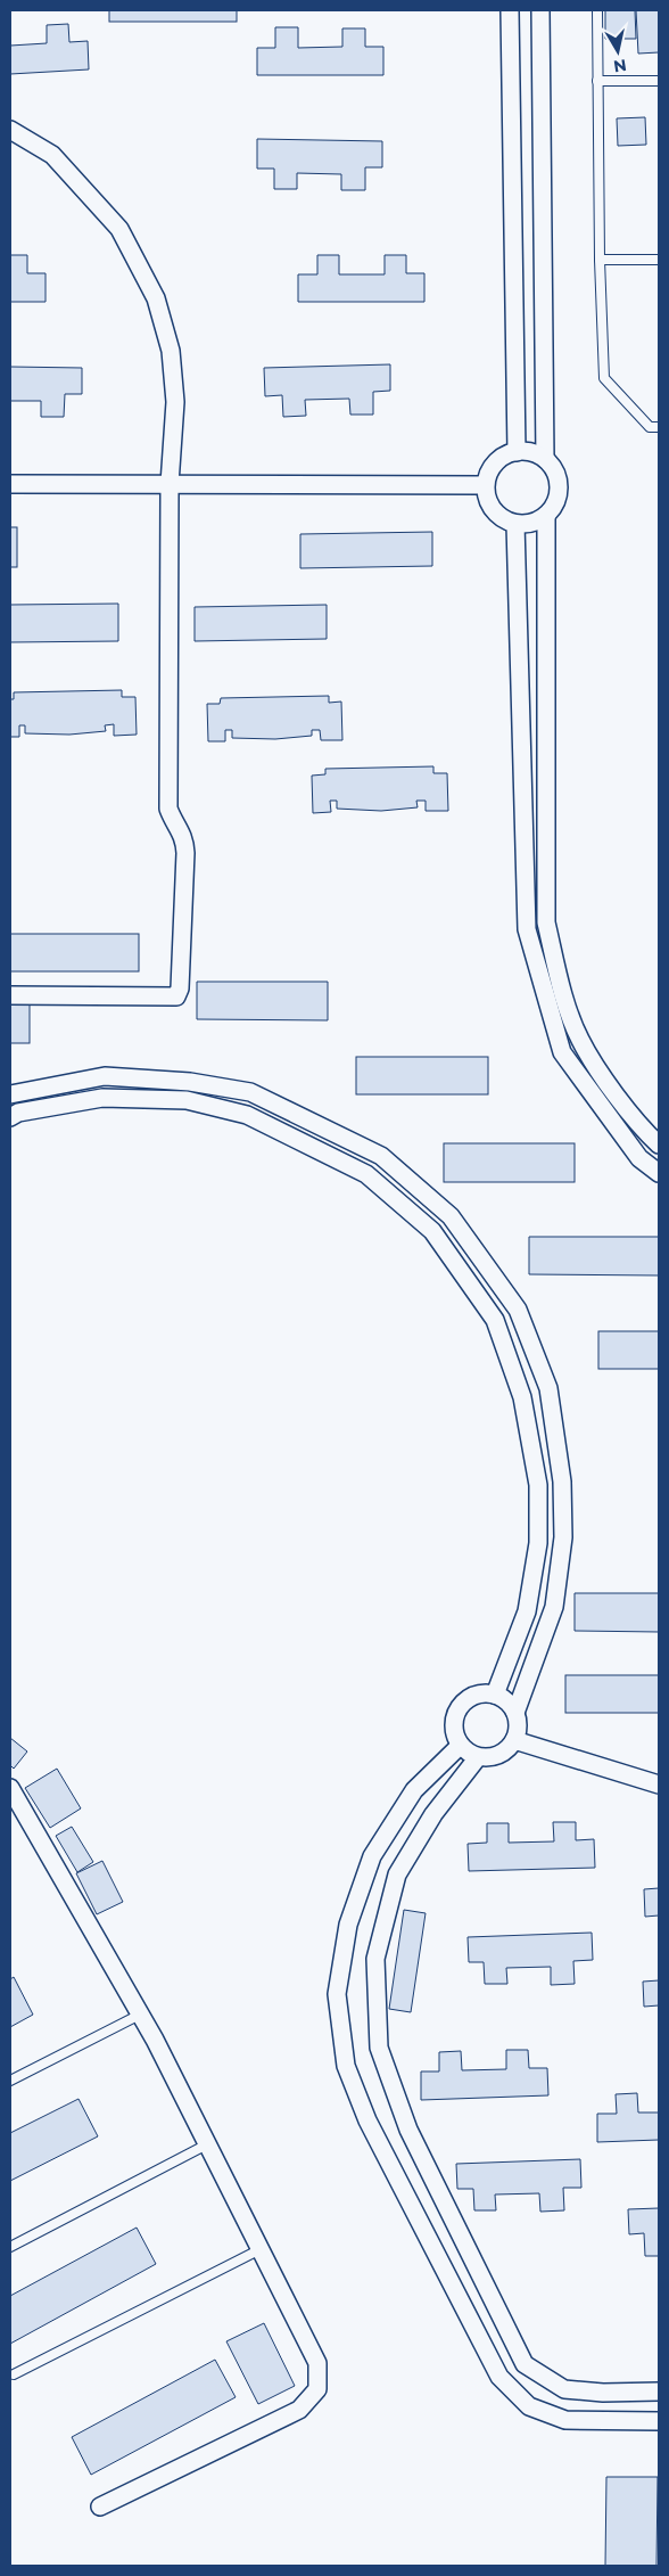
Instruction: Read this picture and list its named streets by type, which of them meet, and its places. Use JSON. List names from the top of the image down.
{
  "north": "bottom"
}
